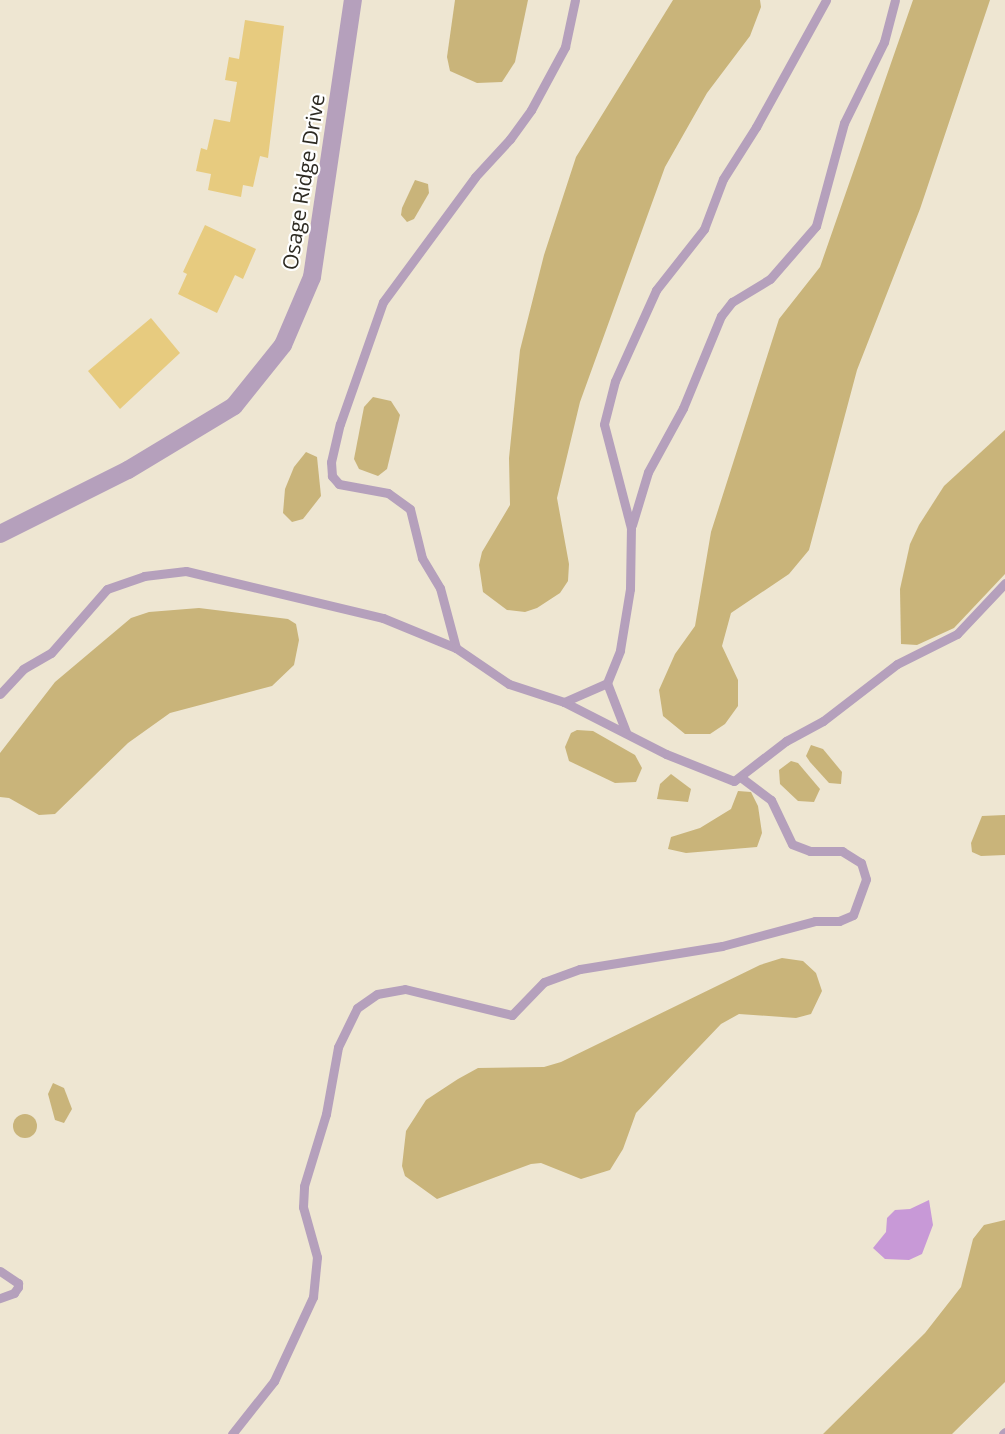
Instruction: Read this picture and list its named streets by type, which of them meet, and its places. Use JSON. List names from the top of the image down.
{
  "streets": {
    "street": ["Osage Ridge Drive"]
  }
}
